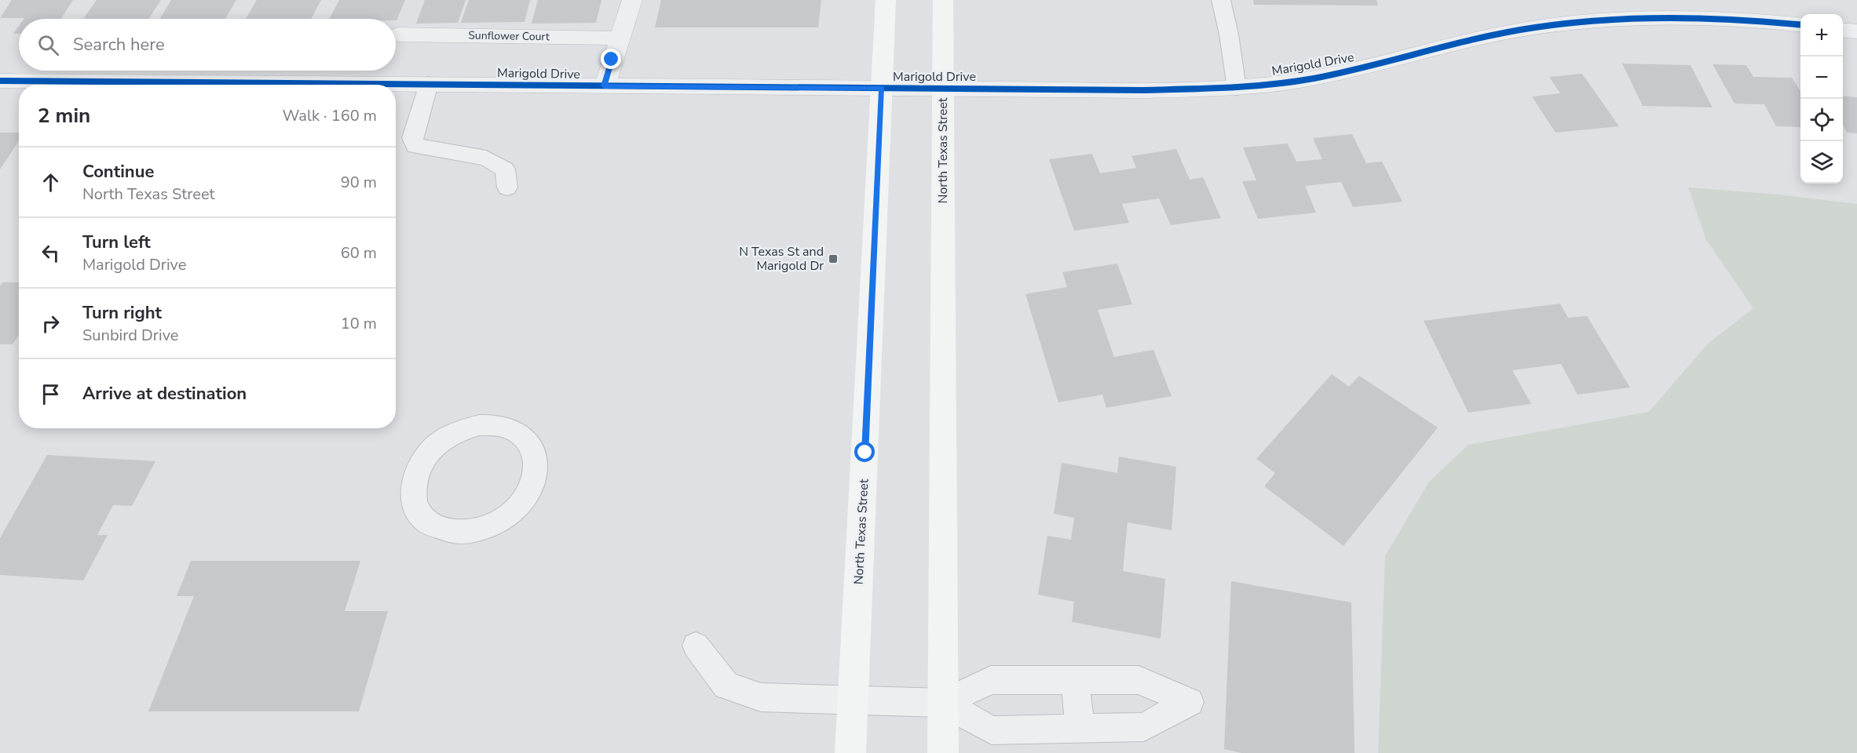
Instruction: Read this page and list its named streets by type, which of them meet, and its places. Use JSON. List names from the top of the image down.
{
  "streets": {
    "main road": ["North Texas Street"],
    "street": ["Sunflower Court", "Marigold Drive"]
  },
  "crossings": [
    ["Marigold Drive", "North Texas Street"]
  ],
  "places": {
    "transit": ["N Texas St and Marigold Dr"]
  },
  "page": {
    "map_buttons": ["+", "−"],
    "search": "Search here",
    "heading": ["2 min", "Walk · 160 m"],
    "list": [
      ["Continue", "North Texas Street", "90 m"],
      ["Turn left", "Marigold Drive", "60 m"],
      ["Turn right", "Sunbird Drive", "10 m"],
      "Arrive at destination"
    ]
  }
}
